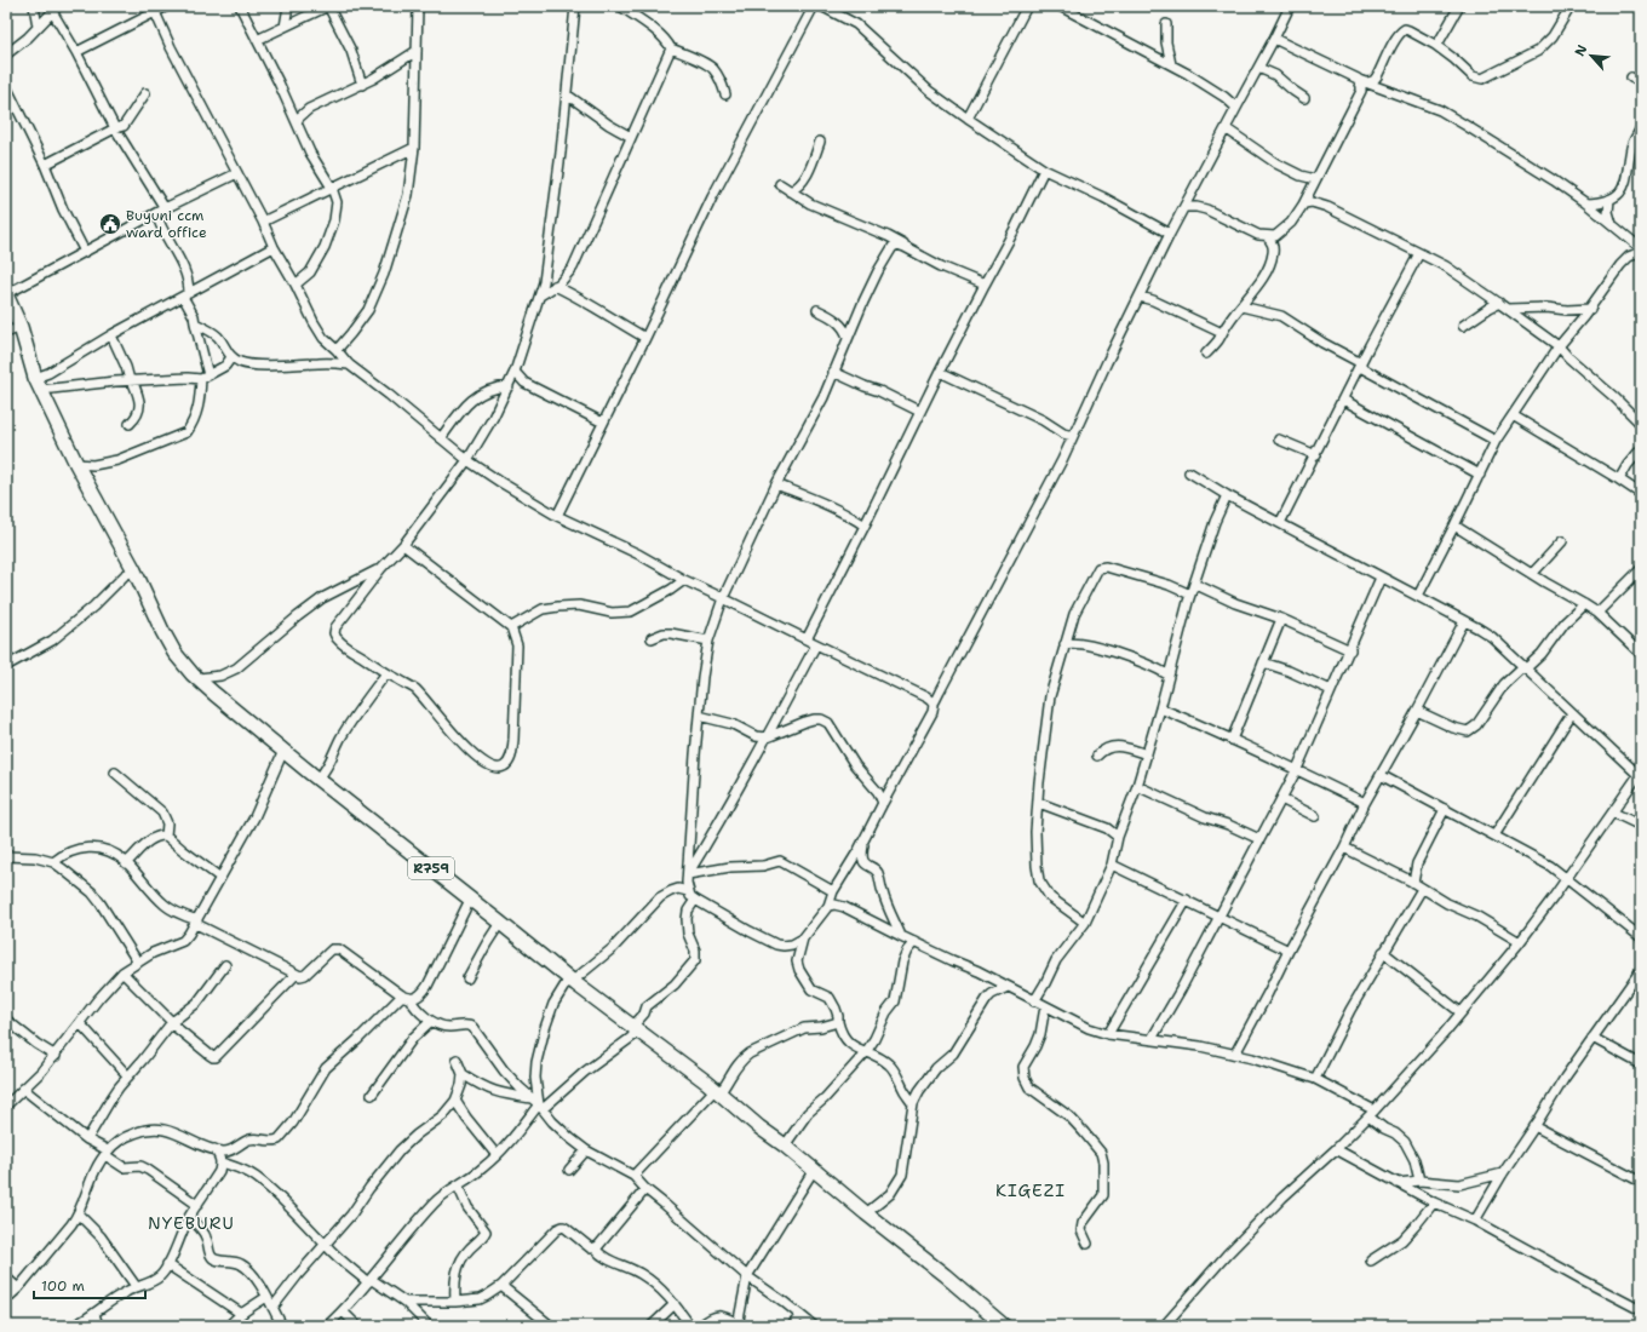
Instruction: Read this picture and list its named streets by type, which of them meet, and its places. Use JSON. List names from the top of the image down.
{
  "streets": {
    "main road": ["R759"]
  },
  "districts": ["KIGEZI", "NYEBURU"],
  "places": {
    "public building": ["Buyuni ccm ward office"]
  },
  "scale_bar": "100 m",
  "north": "top left"
}
